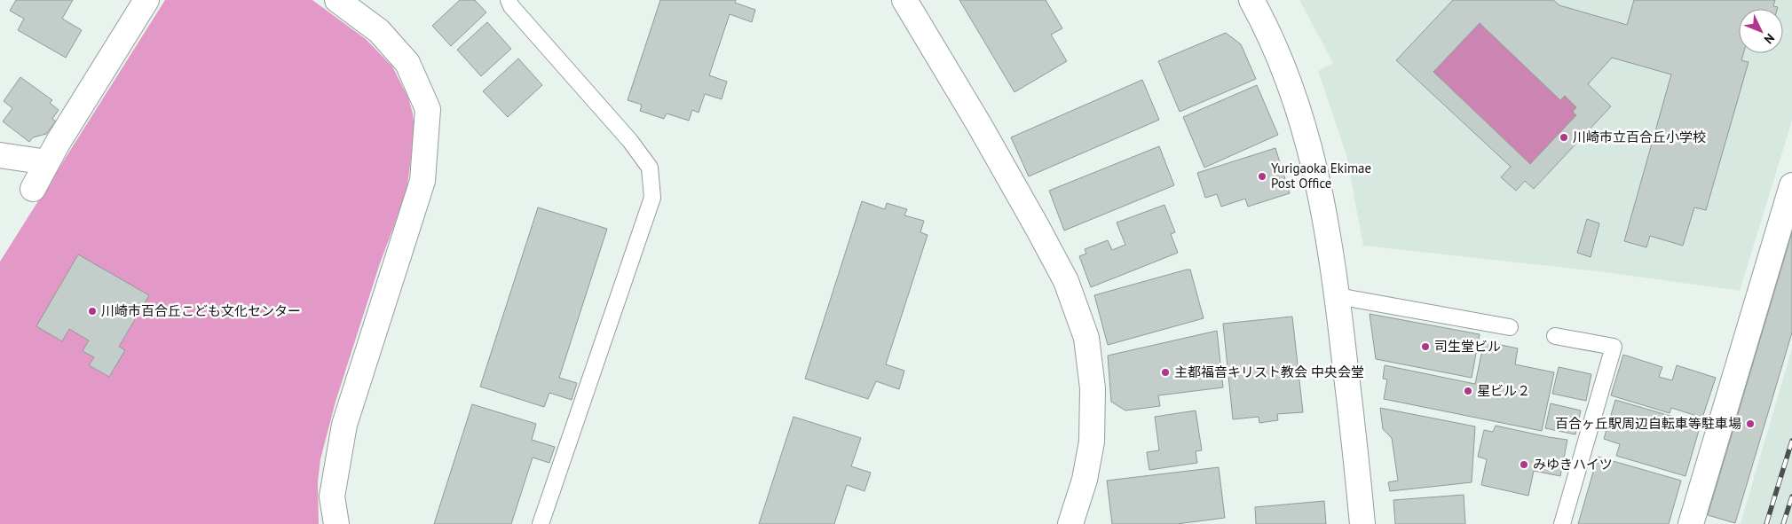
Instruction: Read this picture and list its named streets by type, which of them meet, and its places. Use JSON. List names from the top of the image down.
{
  "places": [
    "川崎市立百合丘小学校",
    "Yurigaoka Ekimae Post Office",
    "川崎市百合丘こども文化センター",
    "司生堂ビル",
    "主都福音キリスト教会 中央会堂",
    "星ビル２",
    "百合ヶ丘駅周辺自転車等駐車場",
    "みゆきハイツ"
  ],
  "north": "bottom right"
}
